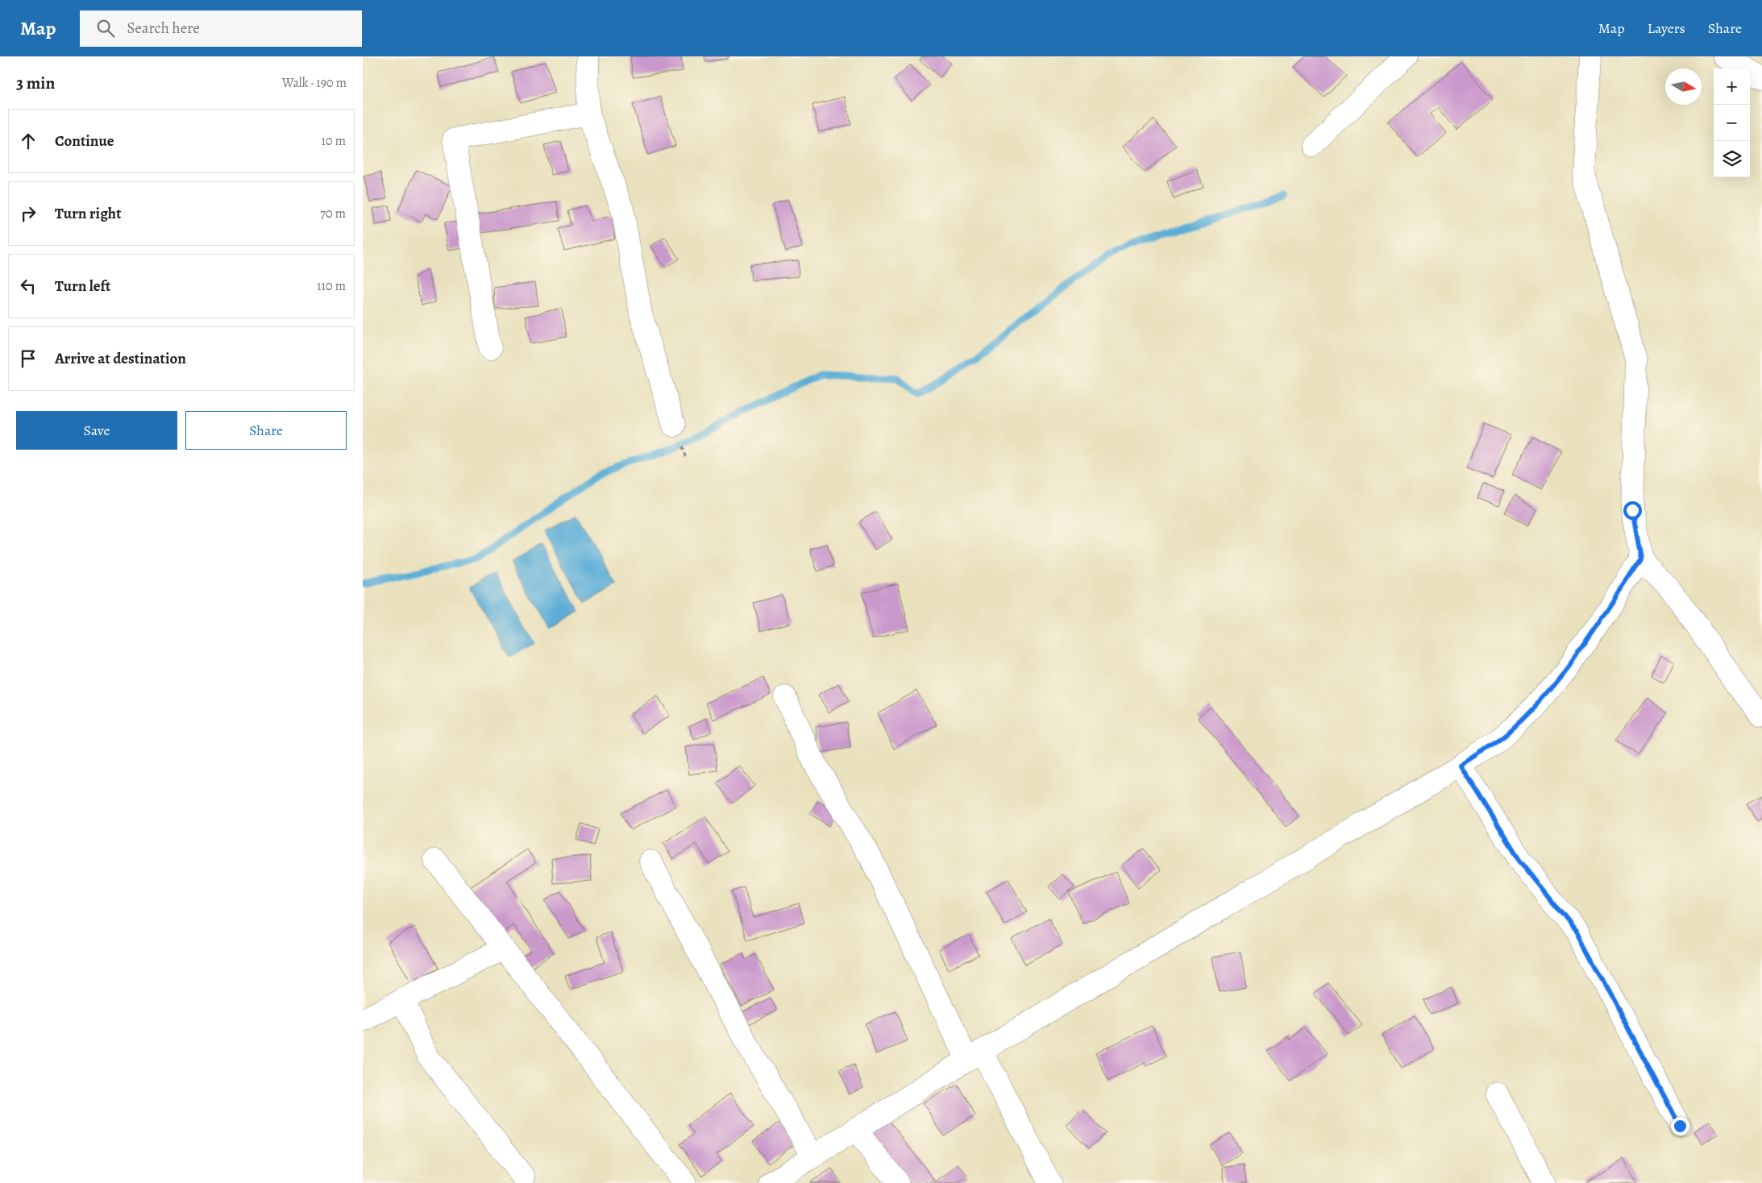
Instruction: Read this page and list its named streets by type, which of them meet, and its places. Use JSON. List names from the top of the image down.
{
  "north": "right",
  "page": {
    "header": "Map",
    "search": "Search here",
    "nav": ["Map", "Layers", "Share"],
    "heading": ["3 min", "Walk · 190 m"],
    "map_buttons": ["+", "−"],
    "list": [
      ["Continue", "10 m"],
      ["Turn right", "70 m"],
      ["Turn left", "110 m"],
      "Arrive at destination"
    ],
    "buttons": ["Save", "Share"]
  }
}
